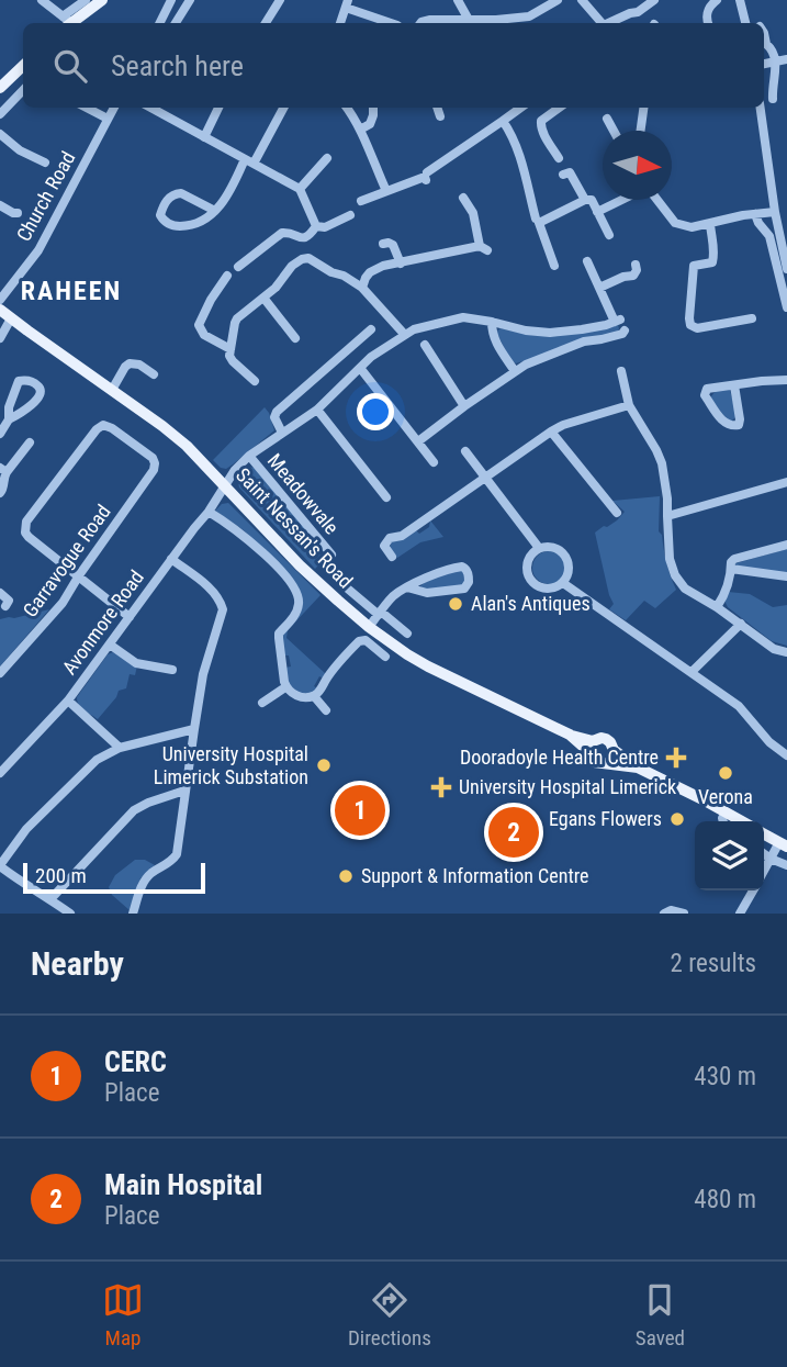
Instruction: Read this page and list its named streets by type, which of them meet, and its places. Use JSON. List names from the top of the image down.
{
  "streets": {
    "main road": ["Saint Nessan's Road"],
    "street": [
      "Church Road",
      "Meadowvale",
      "Garravogue Road",
      "Avonmore Road"
    ]
  },
  "crossings": [
    ["Meadowvale", "Saint Nessan's Road"],
    ["Meadowvale", "Avonmore Road"],
    ["Saint Nessan's Road", "Avonmore Road"]
  ],
  "districts": ["RAHEEN"],
  "places": {
    "other": [
      "Alan's Antiques",
      "University Hospital Limerick Substation",
      "Verona",
      "Egans Flowers",
      "Support & Information Centre"
    ],
    "health": ["Dooradoyle Health Centre", "University Hospital Limerick"]
  },
  "scale_bar": "200 m",
  "north": "right",
  "page": {
    "search": "Search here",
    "pins": ["1", "2"],
    "scale": "200 m",
    "heading": ["Nearby", "2 results"],
    "list": [
      {
        "mark": "1",
        "name": "CERC",
        "note": "Place",
        "value": "430 m"
      },
      {
        "mark": "2",
        "name": "Main Hospital",
        "note": "Place",
        "value": "480 m"
      }
    ],
    "nav": ["Map", "Directions", "Saved"]
  }
}
